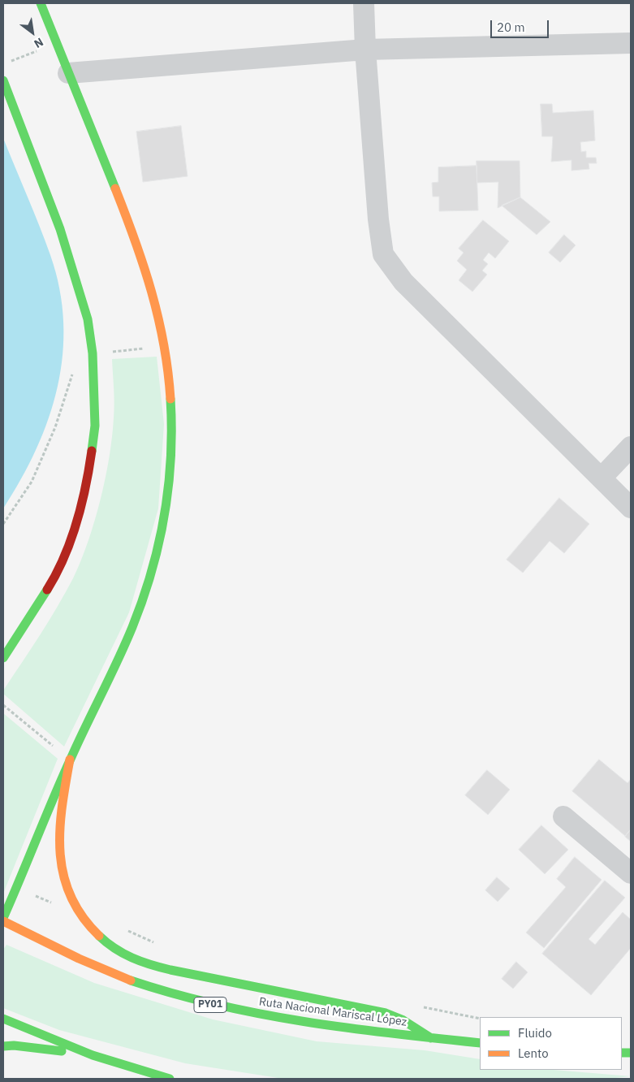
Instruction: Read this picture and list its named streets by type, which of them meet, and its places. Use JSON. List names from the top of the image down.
{
  "streets": {
    "main road": ["PY01", "Ruta Nacional Mariscal López"]
  },
  "legend": ["Fluido", "Lento"],
  "scale_bar": "20 m",
  "north": "bottom right"
}
